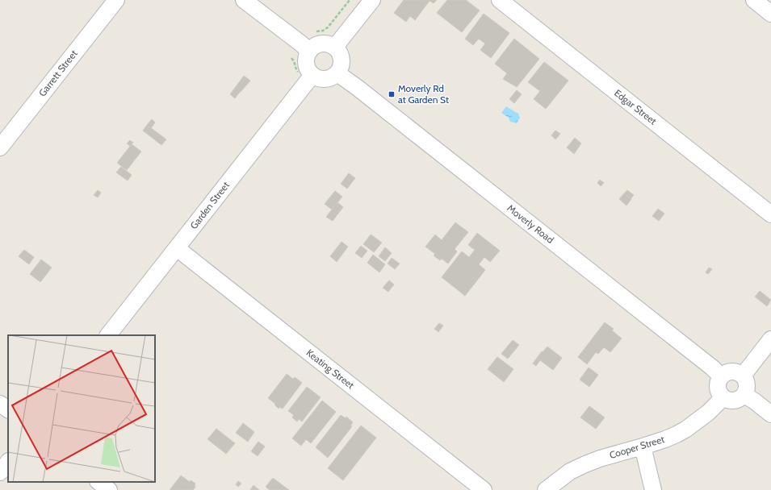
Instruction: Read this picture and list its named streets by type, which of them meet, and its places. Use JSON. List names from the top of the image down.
{
  "streets": {
    "street": [
      "Garrett Street",
      "Edgar Street",
      "Garden Street",
      "Moverly Road",
      "Keating Street",
      "Cooper Street"
    ]
  },
  "crossings": [
    ["Garden Street", "Moverly Road"],
    ["Garden Street", "Keating Street"],
    ["Moverly Road", "Cooper Street"]
  ],
  "places": {
    "transit": ["Moverly Rd at Garden St"]
  }
}
